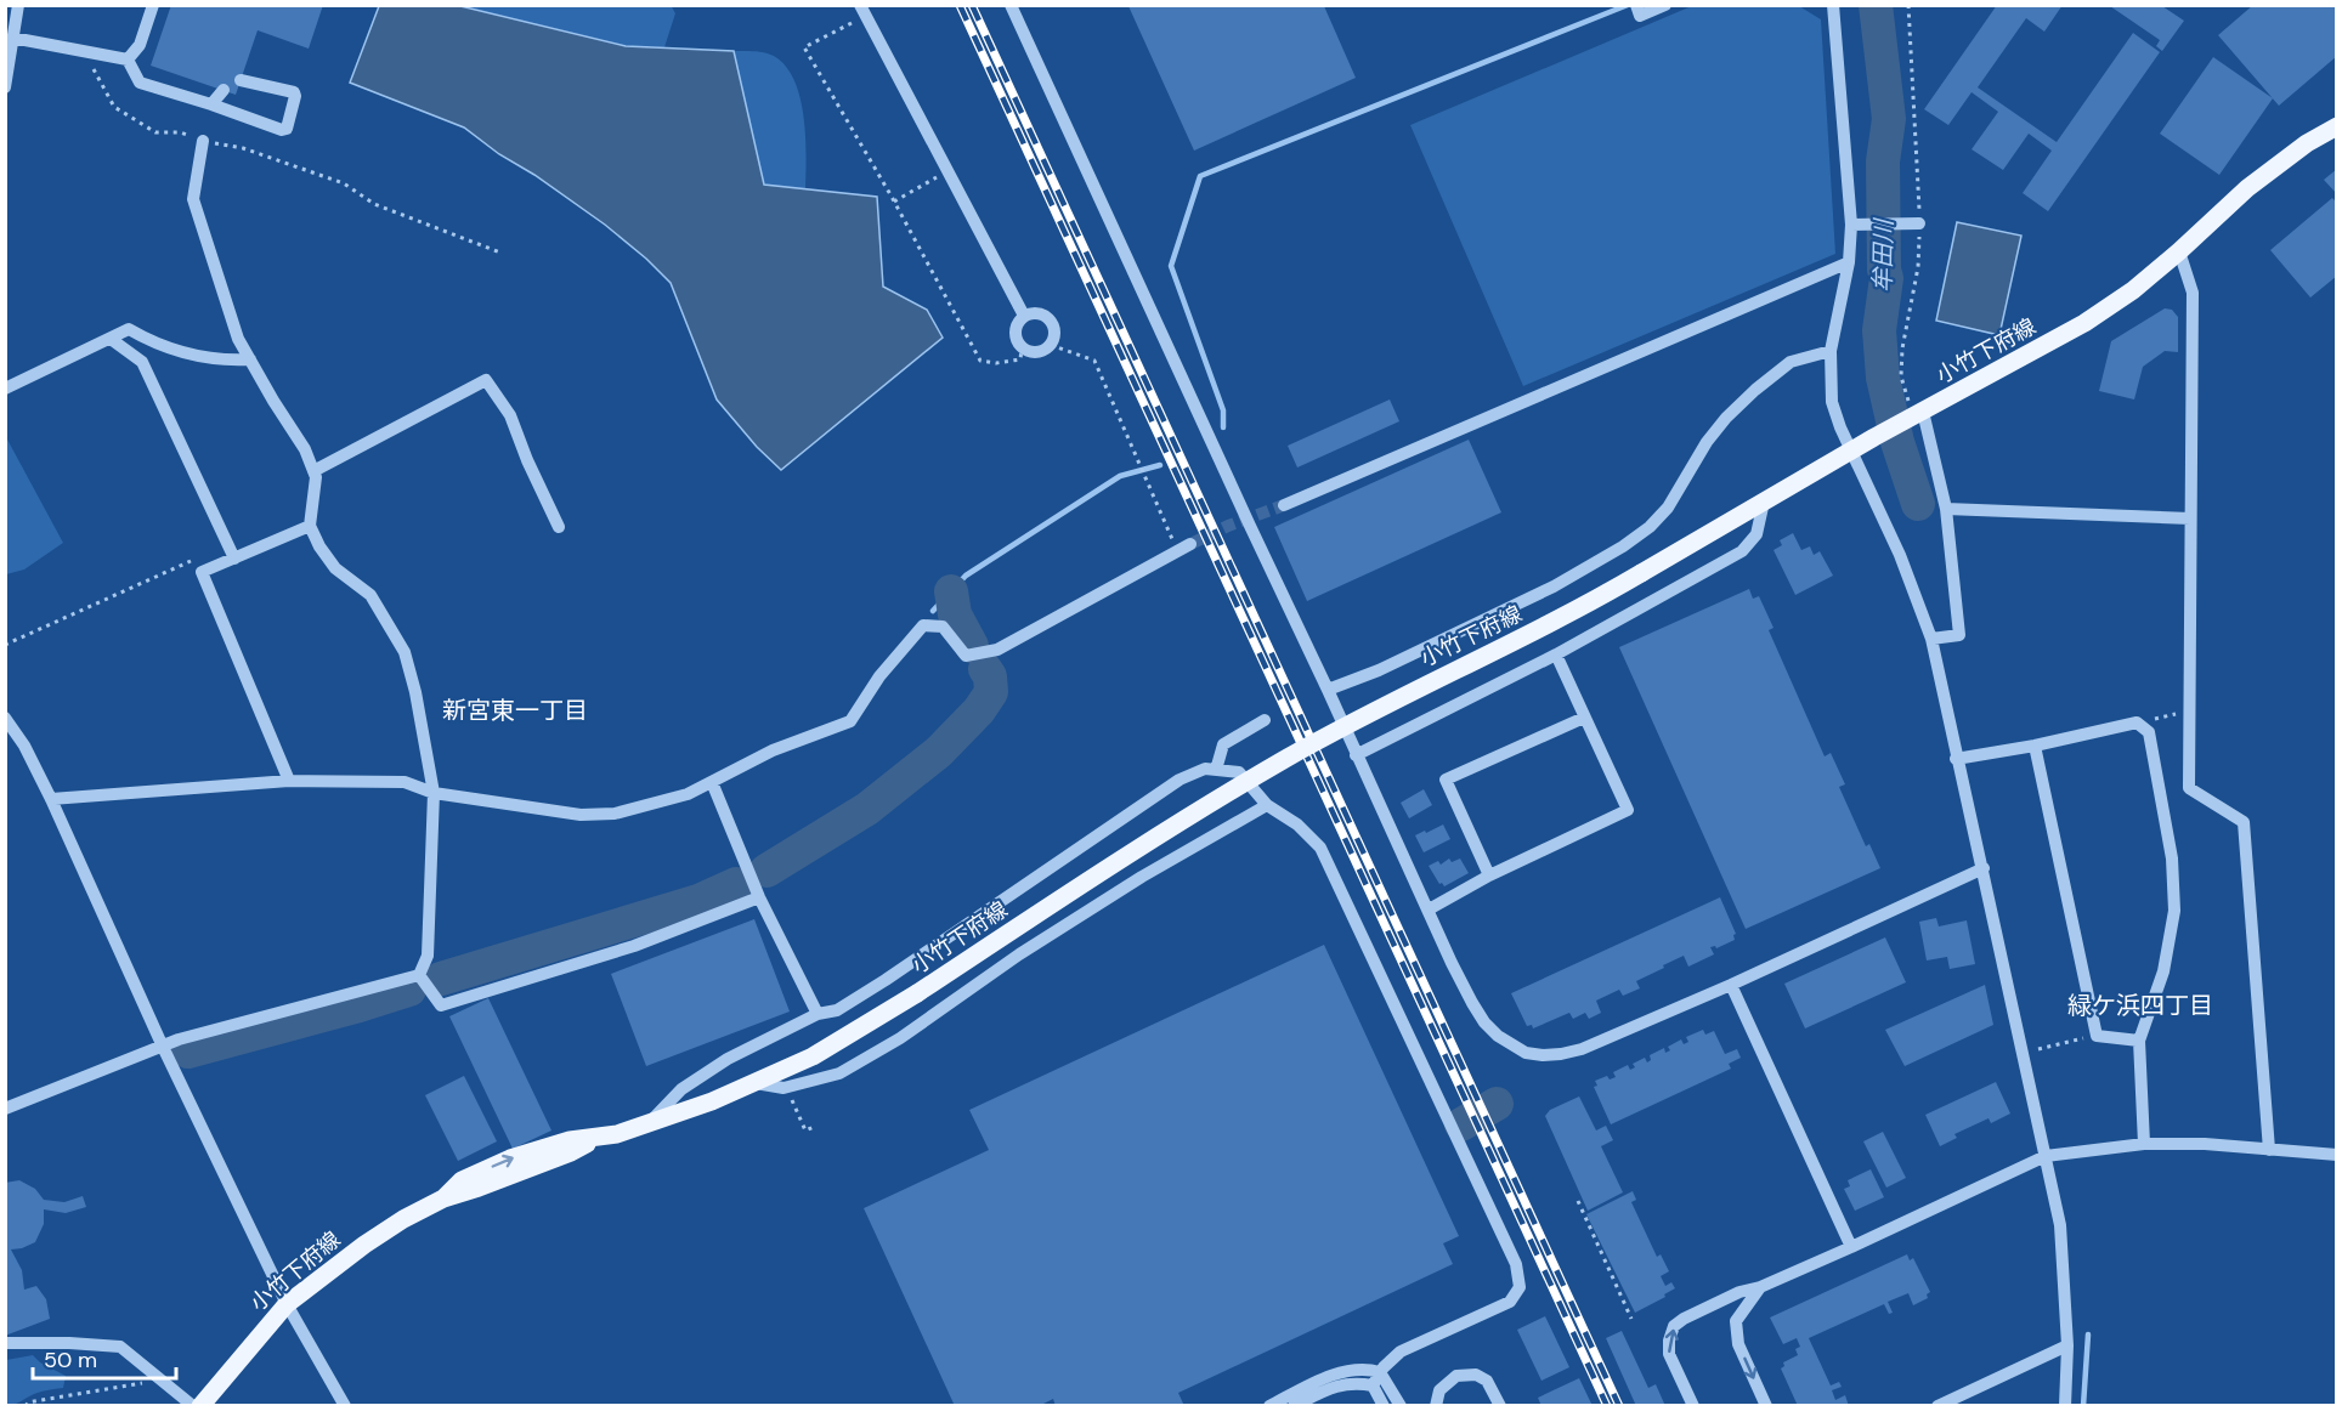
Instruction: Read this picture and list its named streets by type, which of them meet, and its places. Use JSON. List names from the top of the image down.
{
  "streets": {
    "main road": ["小竹下府線"]
  },
  "districts": ["新宮東一丁目", "緑ケ浜四丁目"],
  "water": ["牟田川"],
  "scale_bar": "50 m"
}
